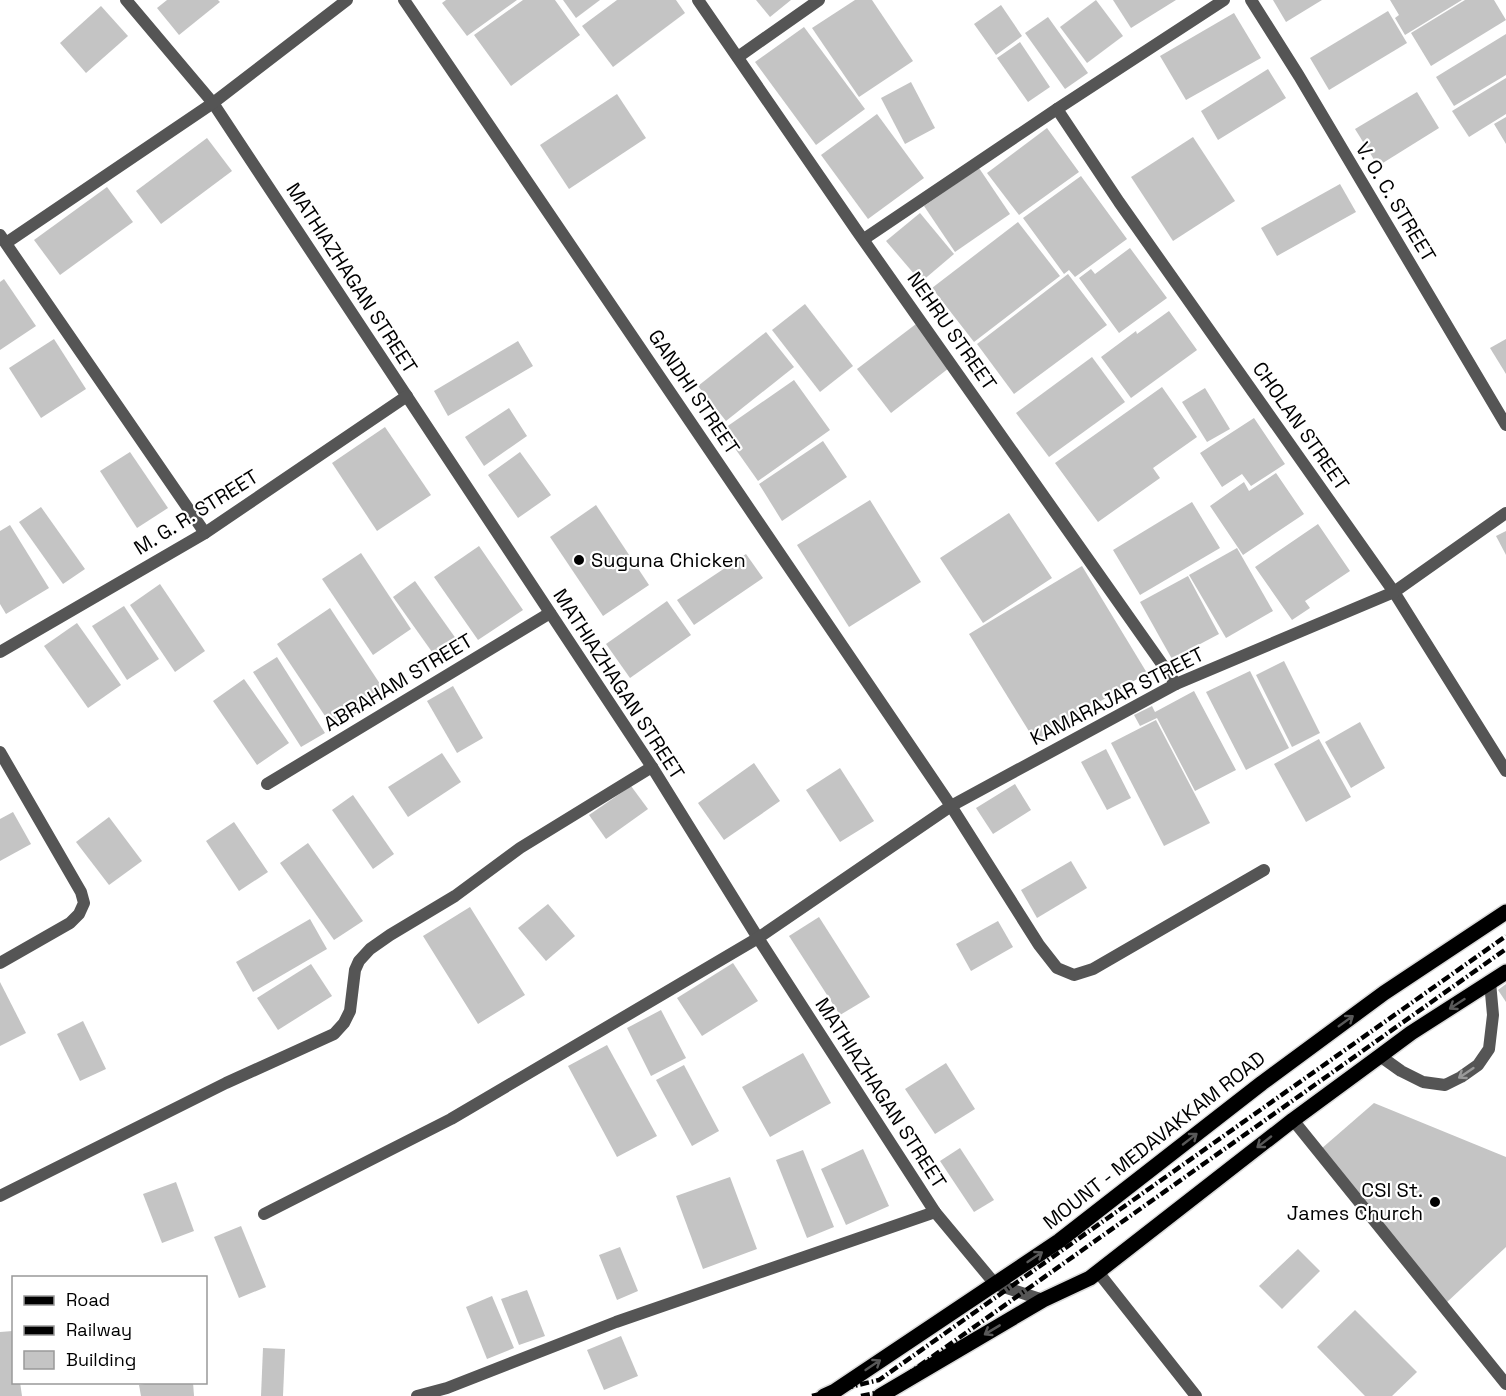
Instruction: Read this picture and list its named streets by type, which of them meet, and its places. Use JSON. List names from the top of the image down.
{
  "streets": {
    "main road": ["MOUNT - MEDAVAKKAM ROAD"],
    "street": [
      "V. O. C. STREET",
      "MATHIAZHAGAN STREET",
      "NEHRU STREET",
      "GANDHI STREET",
      "CHOLAN STREET",
      "M. G. R. STREET",
      "ABRAHAM STREET",
      "KAMARAJAR STREET"
    ]
  },
  "crossings": [
    ["MATHIAZHAGAN STREET", "M. G. R. STREET"],
    ["MATHIAZHAGAN STREET", "ABRAHAM STREET"],
    ["MATHIAZHAGAN STREET", "KAMARAJAR STREET"],
    ["MATHIAZHAGAN STREET", "MOUNT - MEDAVAKKAM ROAD"],
    ["NEHRU STREET", "KAMARAJAR STREET"],
    ["GANDHI STREET", "KAMARAJAR STREET"],
    ["CHOLAN STREET", "KAMARAJAR STREET"]
  ],
  "places": ["Suguna Chicken", "CSI St. James Church"],
  "legend": ["Road", "Railway", "Building"]
}
